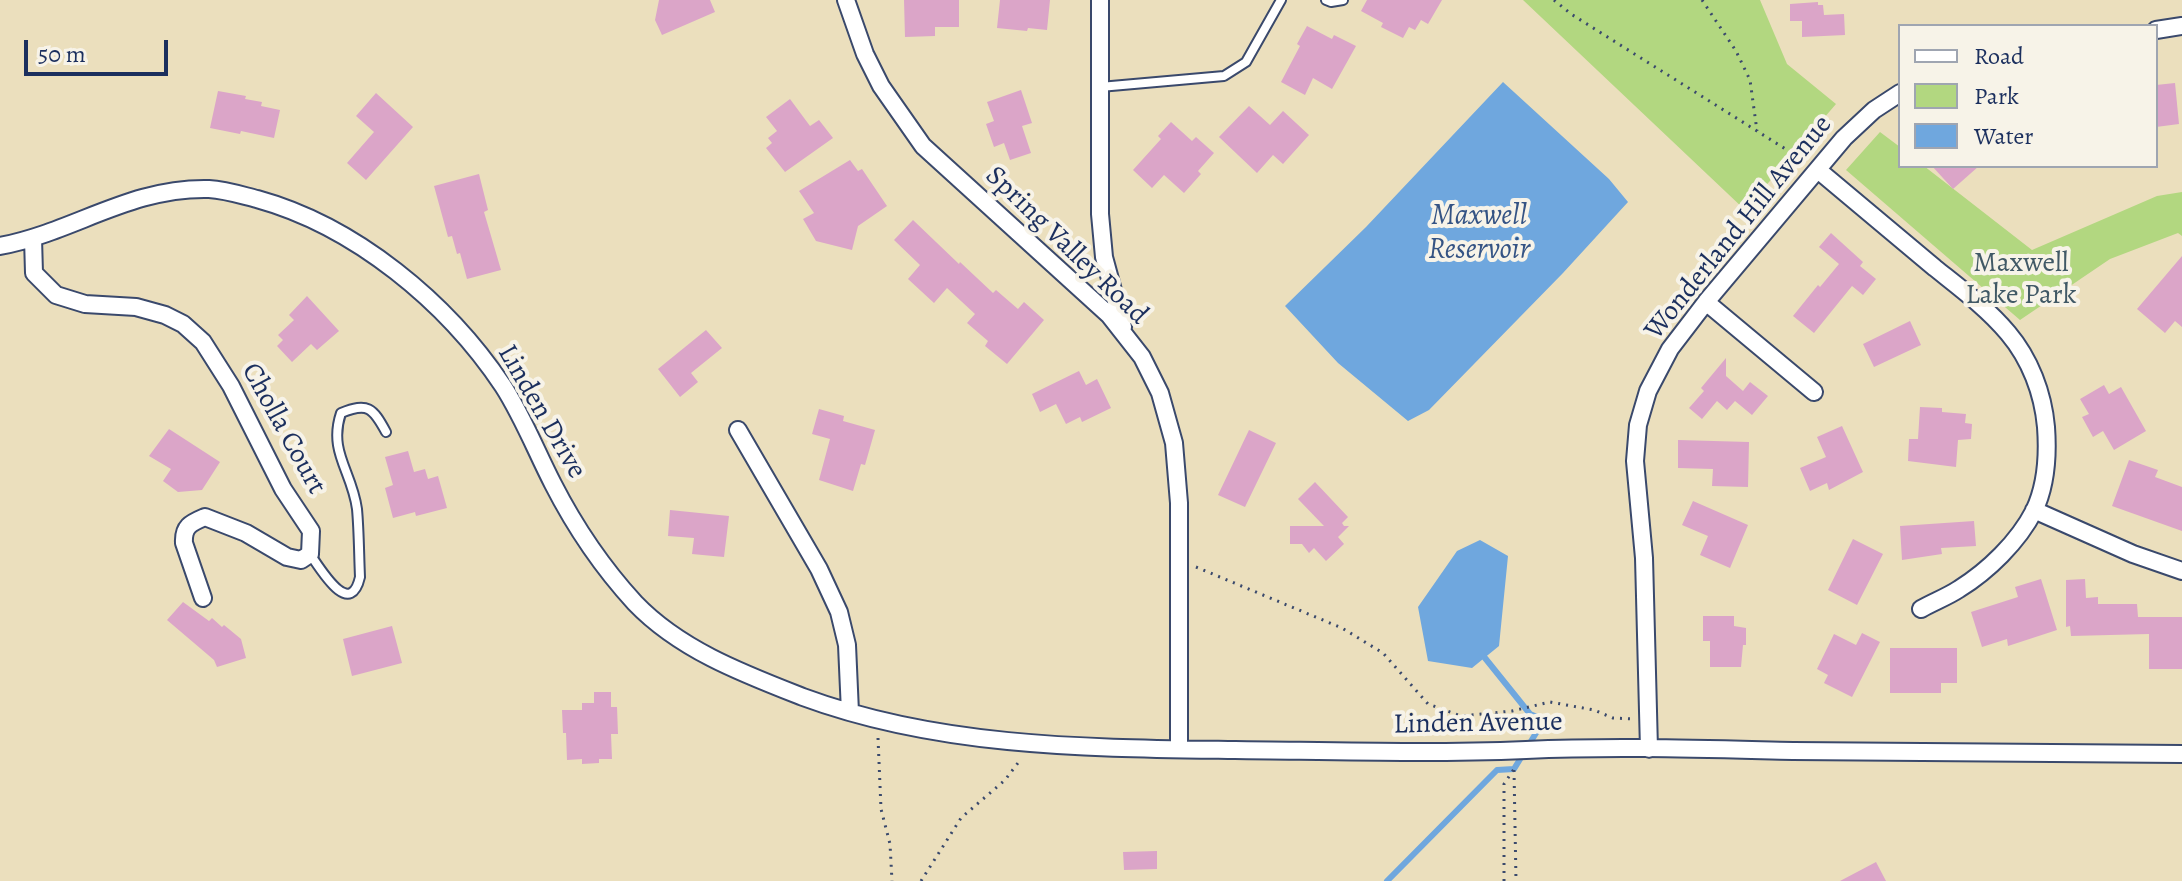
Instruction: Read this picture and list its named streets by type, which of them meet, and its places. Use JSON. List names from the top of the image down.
{
  "streets": {
    "street": [
      "Wonderland Hill Avenue",
      "Spring Valley Road",
      "Linden Drive",
      "Cholla Court",
      "Linden Avenue"
    ]
  },
  "crossings": [
    ["Wonderland Hill Avenue", "Linden Avenue"],
    ["Spring Valley Road", "Linden Avenue"],
    ["Linden Drive", "Cholla Court"],
    ["Linden Drive", "Linden Avenue"]
  ],
  "water": ["Maxwell Reservoir"],
  "parks": ["Maxwell Lake Park"],
  "legend": ["Road", "Park", "Water"],
  "scale_bar": "50 m"
}
